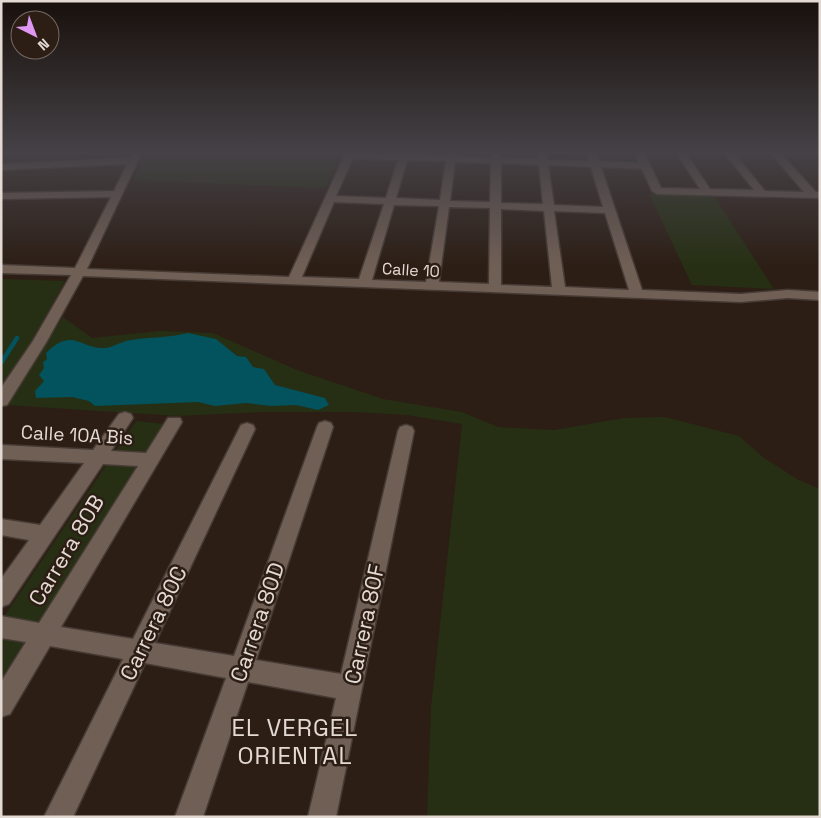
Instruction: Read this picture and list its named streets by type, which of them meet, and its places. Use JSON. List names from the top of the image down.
{
  "streets": {
    "street": [
      "Calle 10",
      "Calle 10A Bis",
      "Carrera 80B",
      "Carrera 80D",
      "Carrera 80C",
      "Carrera 80F"
    ]
  },
  "crossings": [
    ["Calle 10A Bis", "Carrera 80B"]
  ],
  "districts": ["EL VERGEL ORIENTAL"],
  "north": "bottom right"
}
